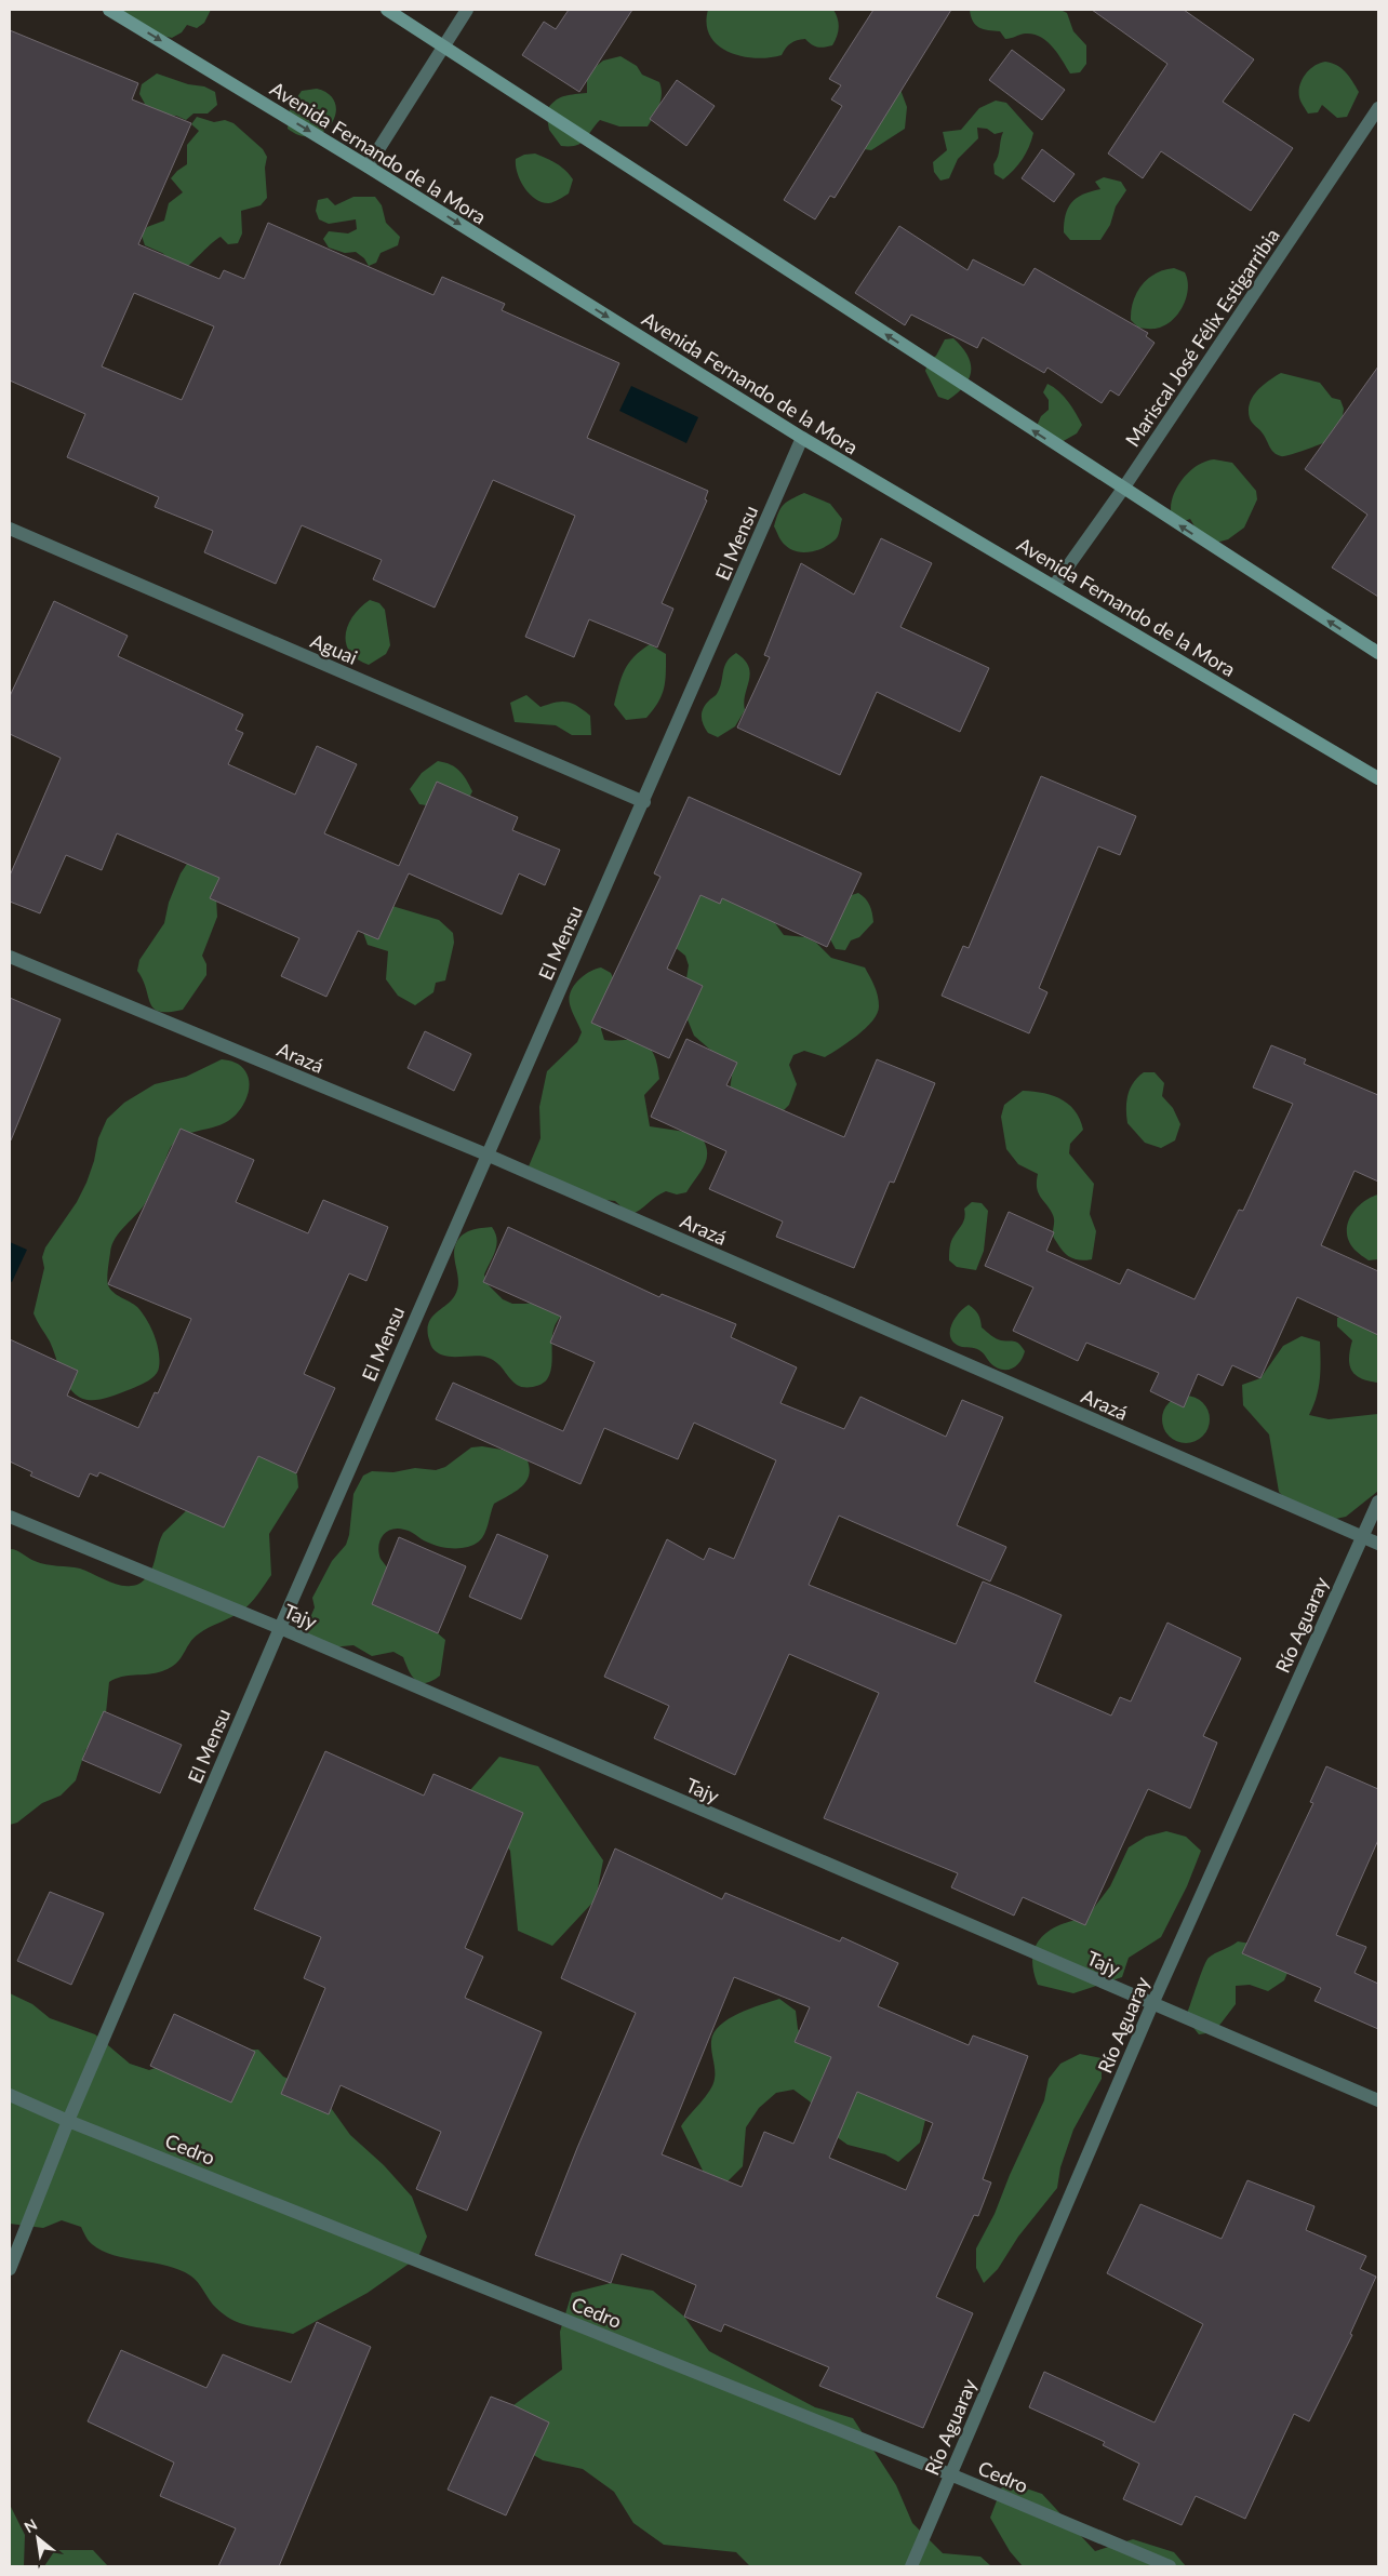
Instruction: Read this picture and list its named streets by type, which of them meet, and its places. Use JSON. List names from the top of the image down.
{
  "streets": {
    "main road": ["Avenida Fernando de la Mora"],
    "street": [
      "Mariscal José Félix Estigarribia",
      "El Mensu",
      "Aguai",
      "Arazá",
      "Tajy",
      "Río Aguaray",
      "Cedro"
    ]
  },
  "crossings": [
    ["Avenida Fernando de la Mora", "Mariscal José Félix Estigarribia"],
    ["Avenida Fernando de la Mora", "El Mensu"],
    ["El Mensu", "Aguai"],
    ["El Mensu", "Arazá"],
    ["El Mensu", "Tajy"],
    ["El Mensu", "Cedro"],
    ["Arazá", "Río Aguaray"],
    ["Tajy", "Río Aguaray"],
    ["Río Aguaray", "Cedro"]
  ],
  "one_way": ["Avenida Fernando de la Mora"],
  "north": "top left"
}
